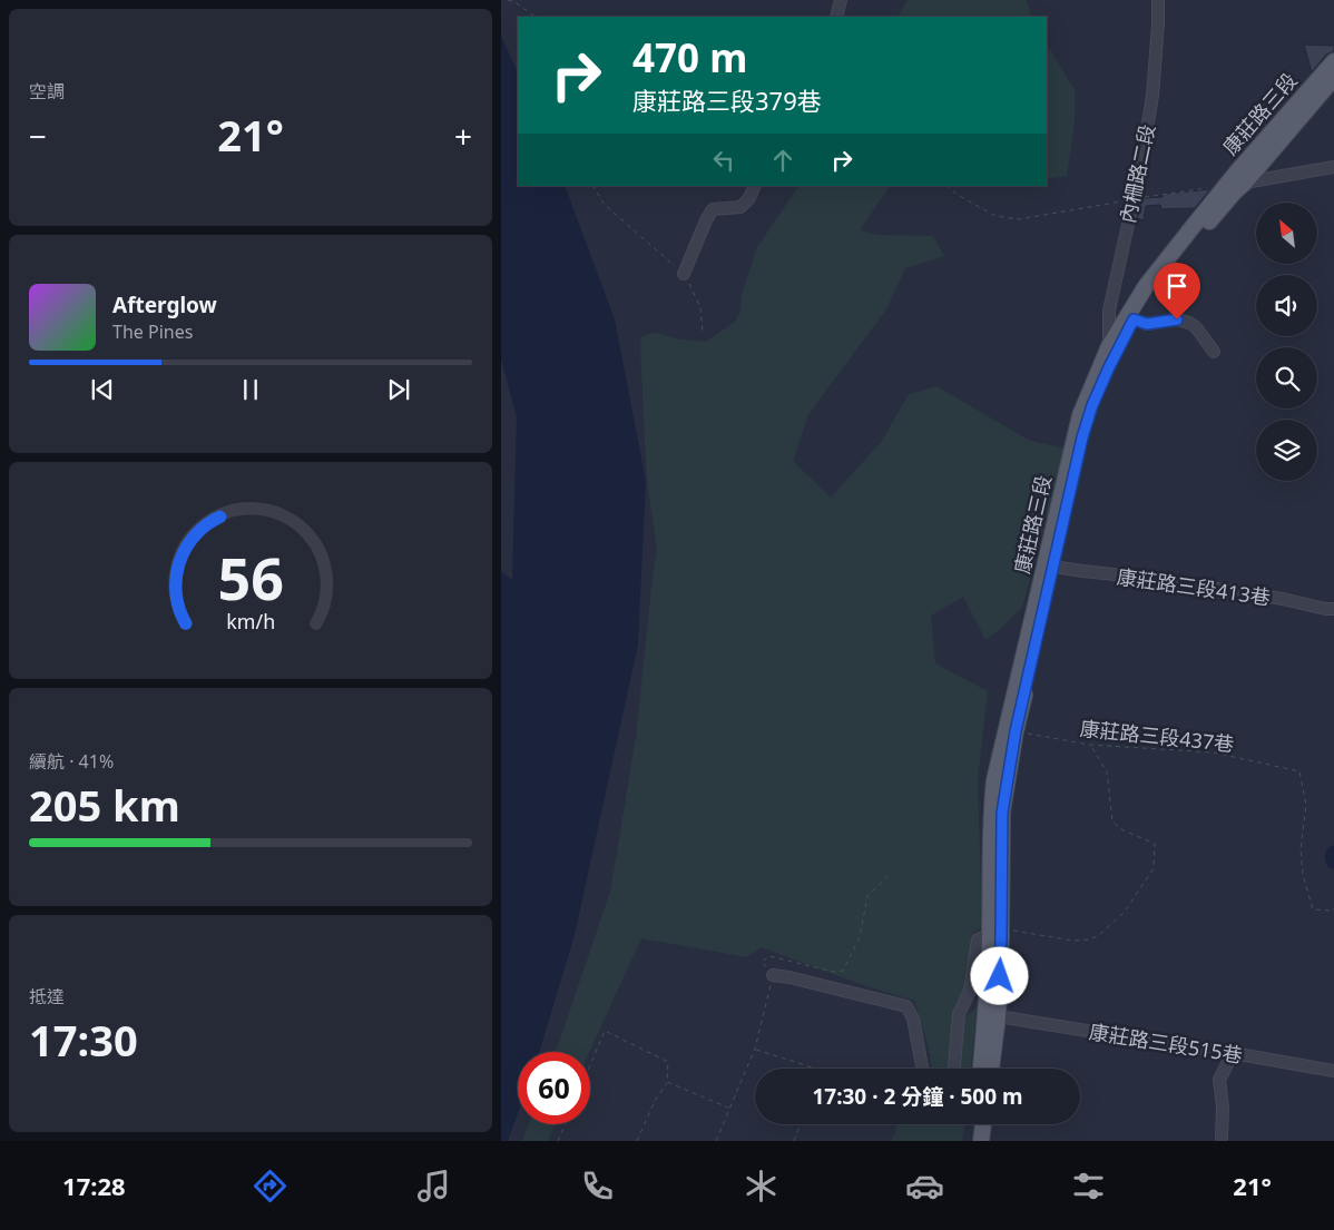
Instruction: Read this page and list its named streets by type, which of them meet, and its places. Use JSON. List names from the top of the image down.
{
  "streets": {
    "main road": ["康莊路三段"],
    "street": ["內柵路二段", "康莊路三段413巷", "康莊路三段515巷"],
    "path": ["康莊路三段437巷"]
  },
  "crossings": [
    ["康莊路三段", "內柵路二段"],
    ["康莊路三段", "康莊路三段413巷"],
    ["康莊路三段", "康莊路三段437巷"],
    ["康莊路三段", "康莊路三段515巷"]
  ],
  "north": "top left",
  "page": {
    "tile": [
      "空調",
      ["續航 · 41%", "205 km"],
      ["抵達", "17:30"]
    ],
    "turn": ["470 m", "康莊路三段379巷"],
    "heat": ["−", "21°", "+"],
    "song": ["Afterglow", "The Pines"],
    "limit": "60",
    "trip": "17:30 · 2 分鐘 · 500 m",
    "tabs": ["17:28", "21°"],
    "gauge": ["56", "km/h"]
  }
}
